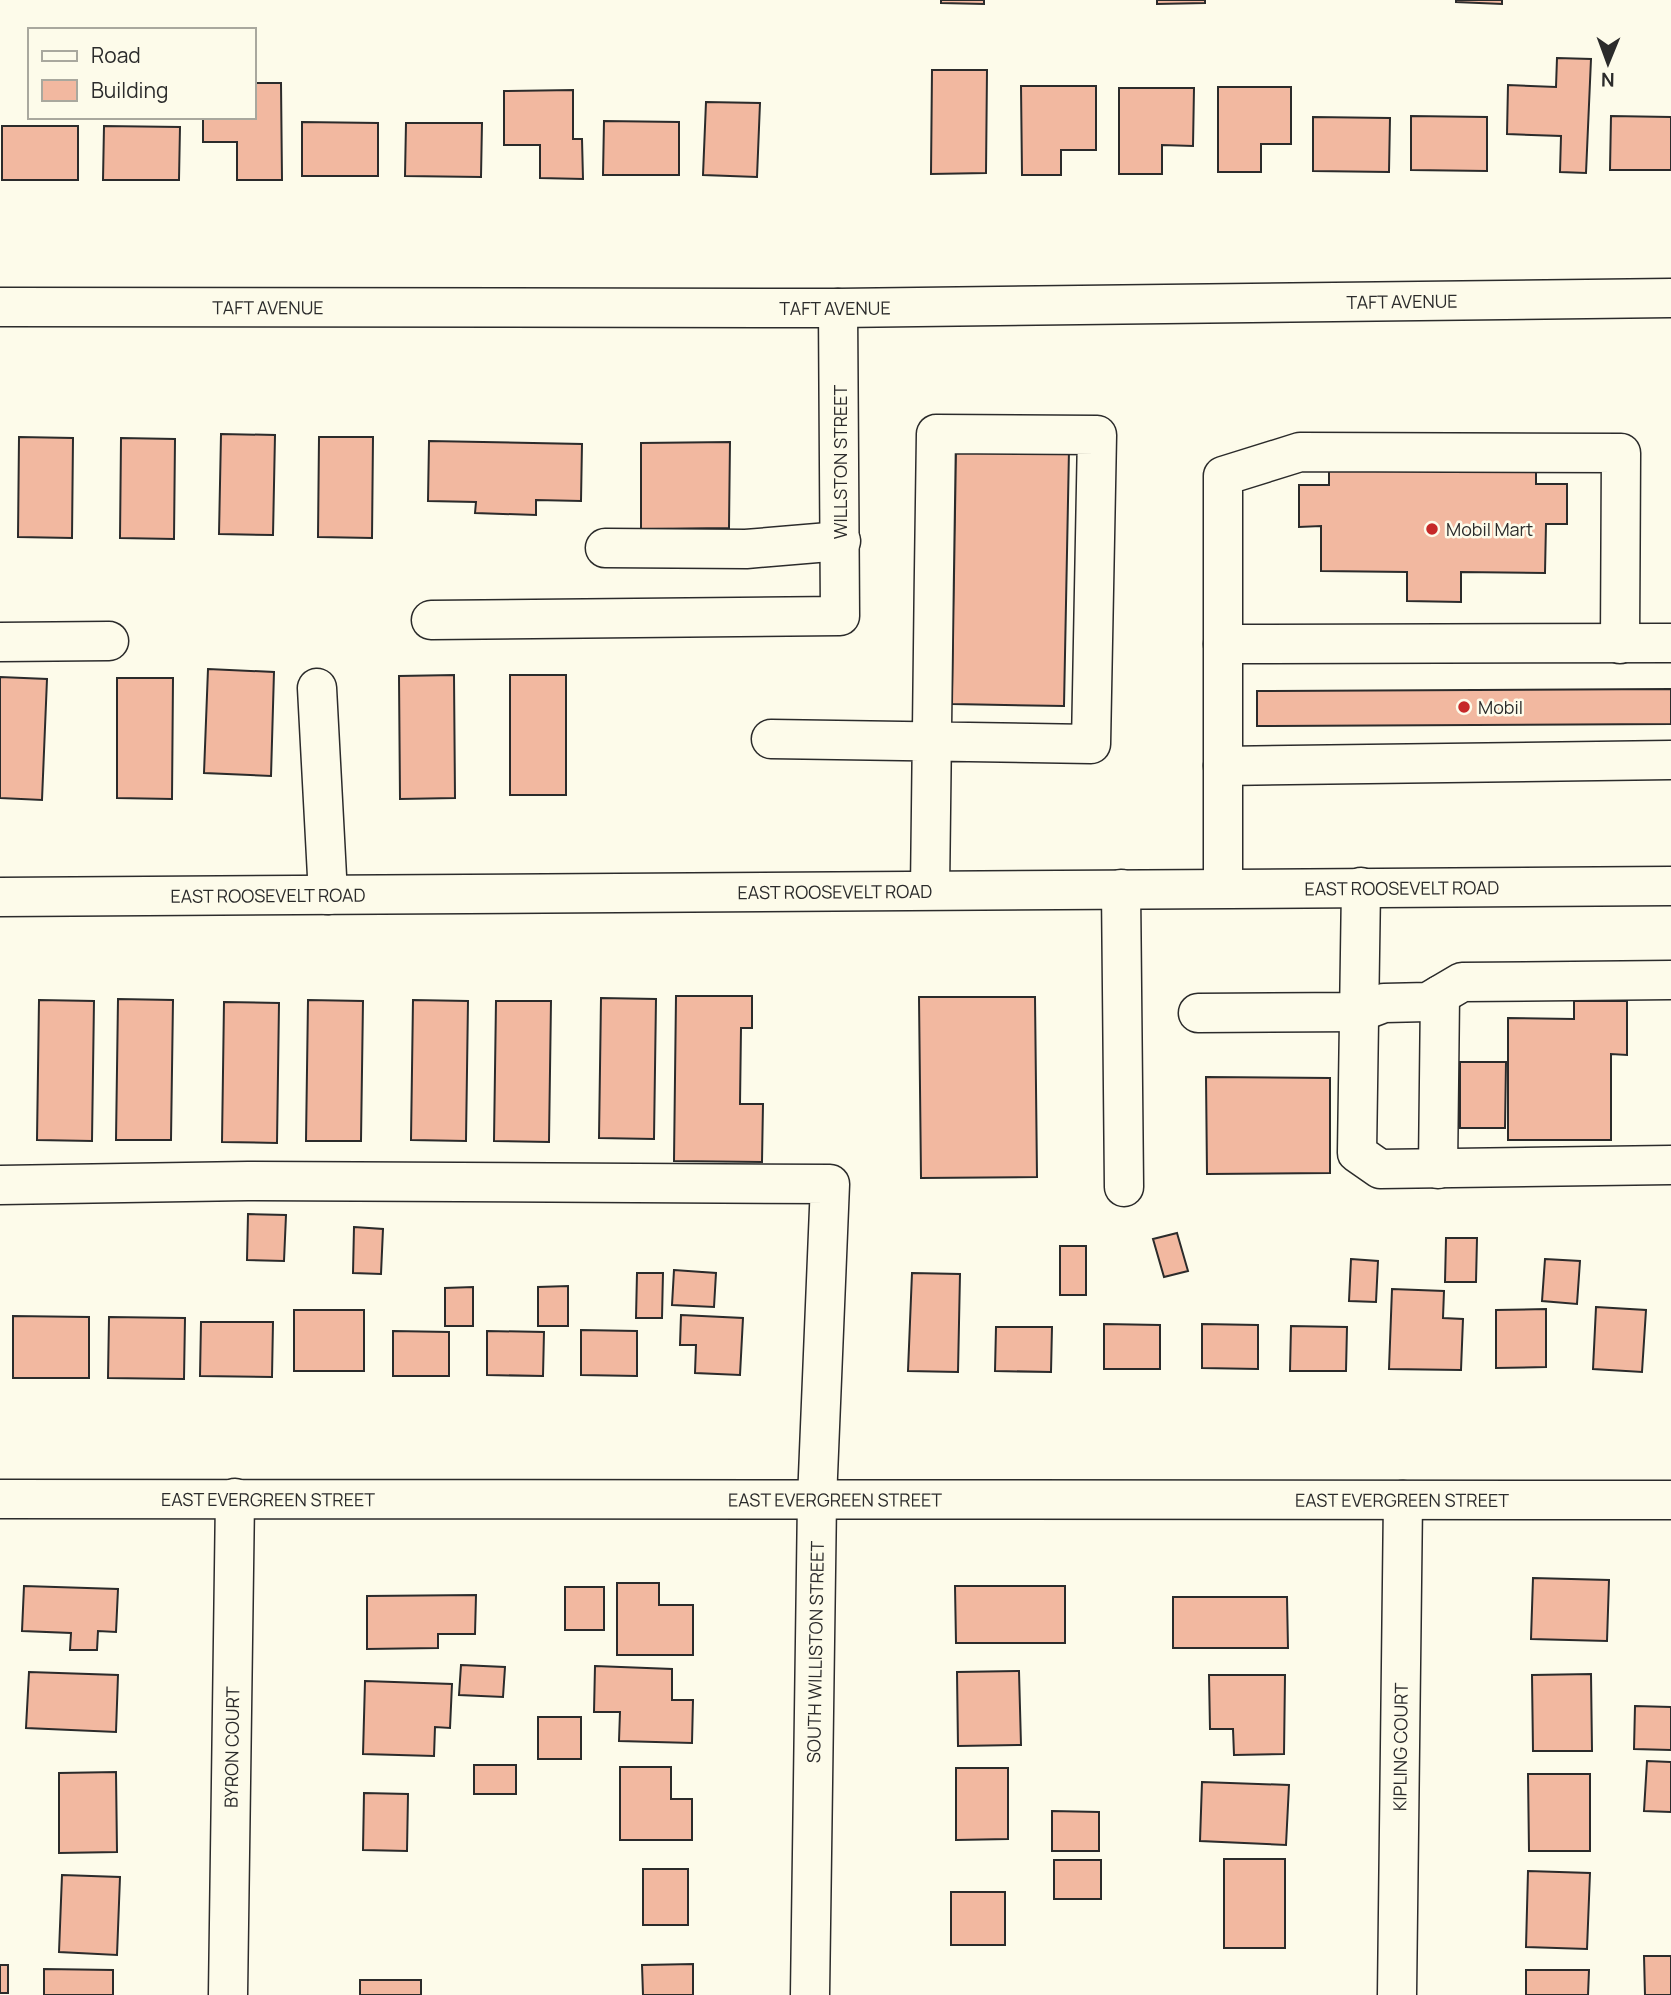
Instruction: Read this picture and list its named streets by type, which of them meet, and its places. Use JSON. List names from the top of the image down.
{
  "streets": {
    "street": [
      "TAFT AVENUE",
      "WILLSTON STREET",
      "EAST ROOSEVELT ROAD",
      "EAST EVERGREEN STREET",
      "SOUTH WILLISTON STREET",
      "BYRON COURT",
      "KIPLING COURT"
    ]
  },
  "crossings": [
    ["TAFT AVENUE", "WILLSTON STREET"],
    ["EAST EVERGREEN STREET", "SOUTH WILLISTON STREET"],
    ["EAST EVERGREEN STREET", "BYRON COURT"],
    ["EAST EVERGREEN STREET", "KIPLING COURT"]
  ],
  "places": ["Mobil Mart", "Mobil"],
  "legend": ["Road", "Building"],
  "north": "bottom"
}
